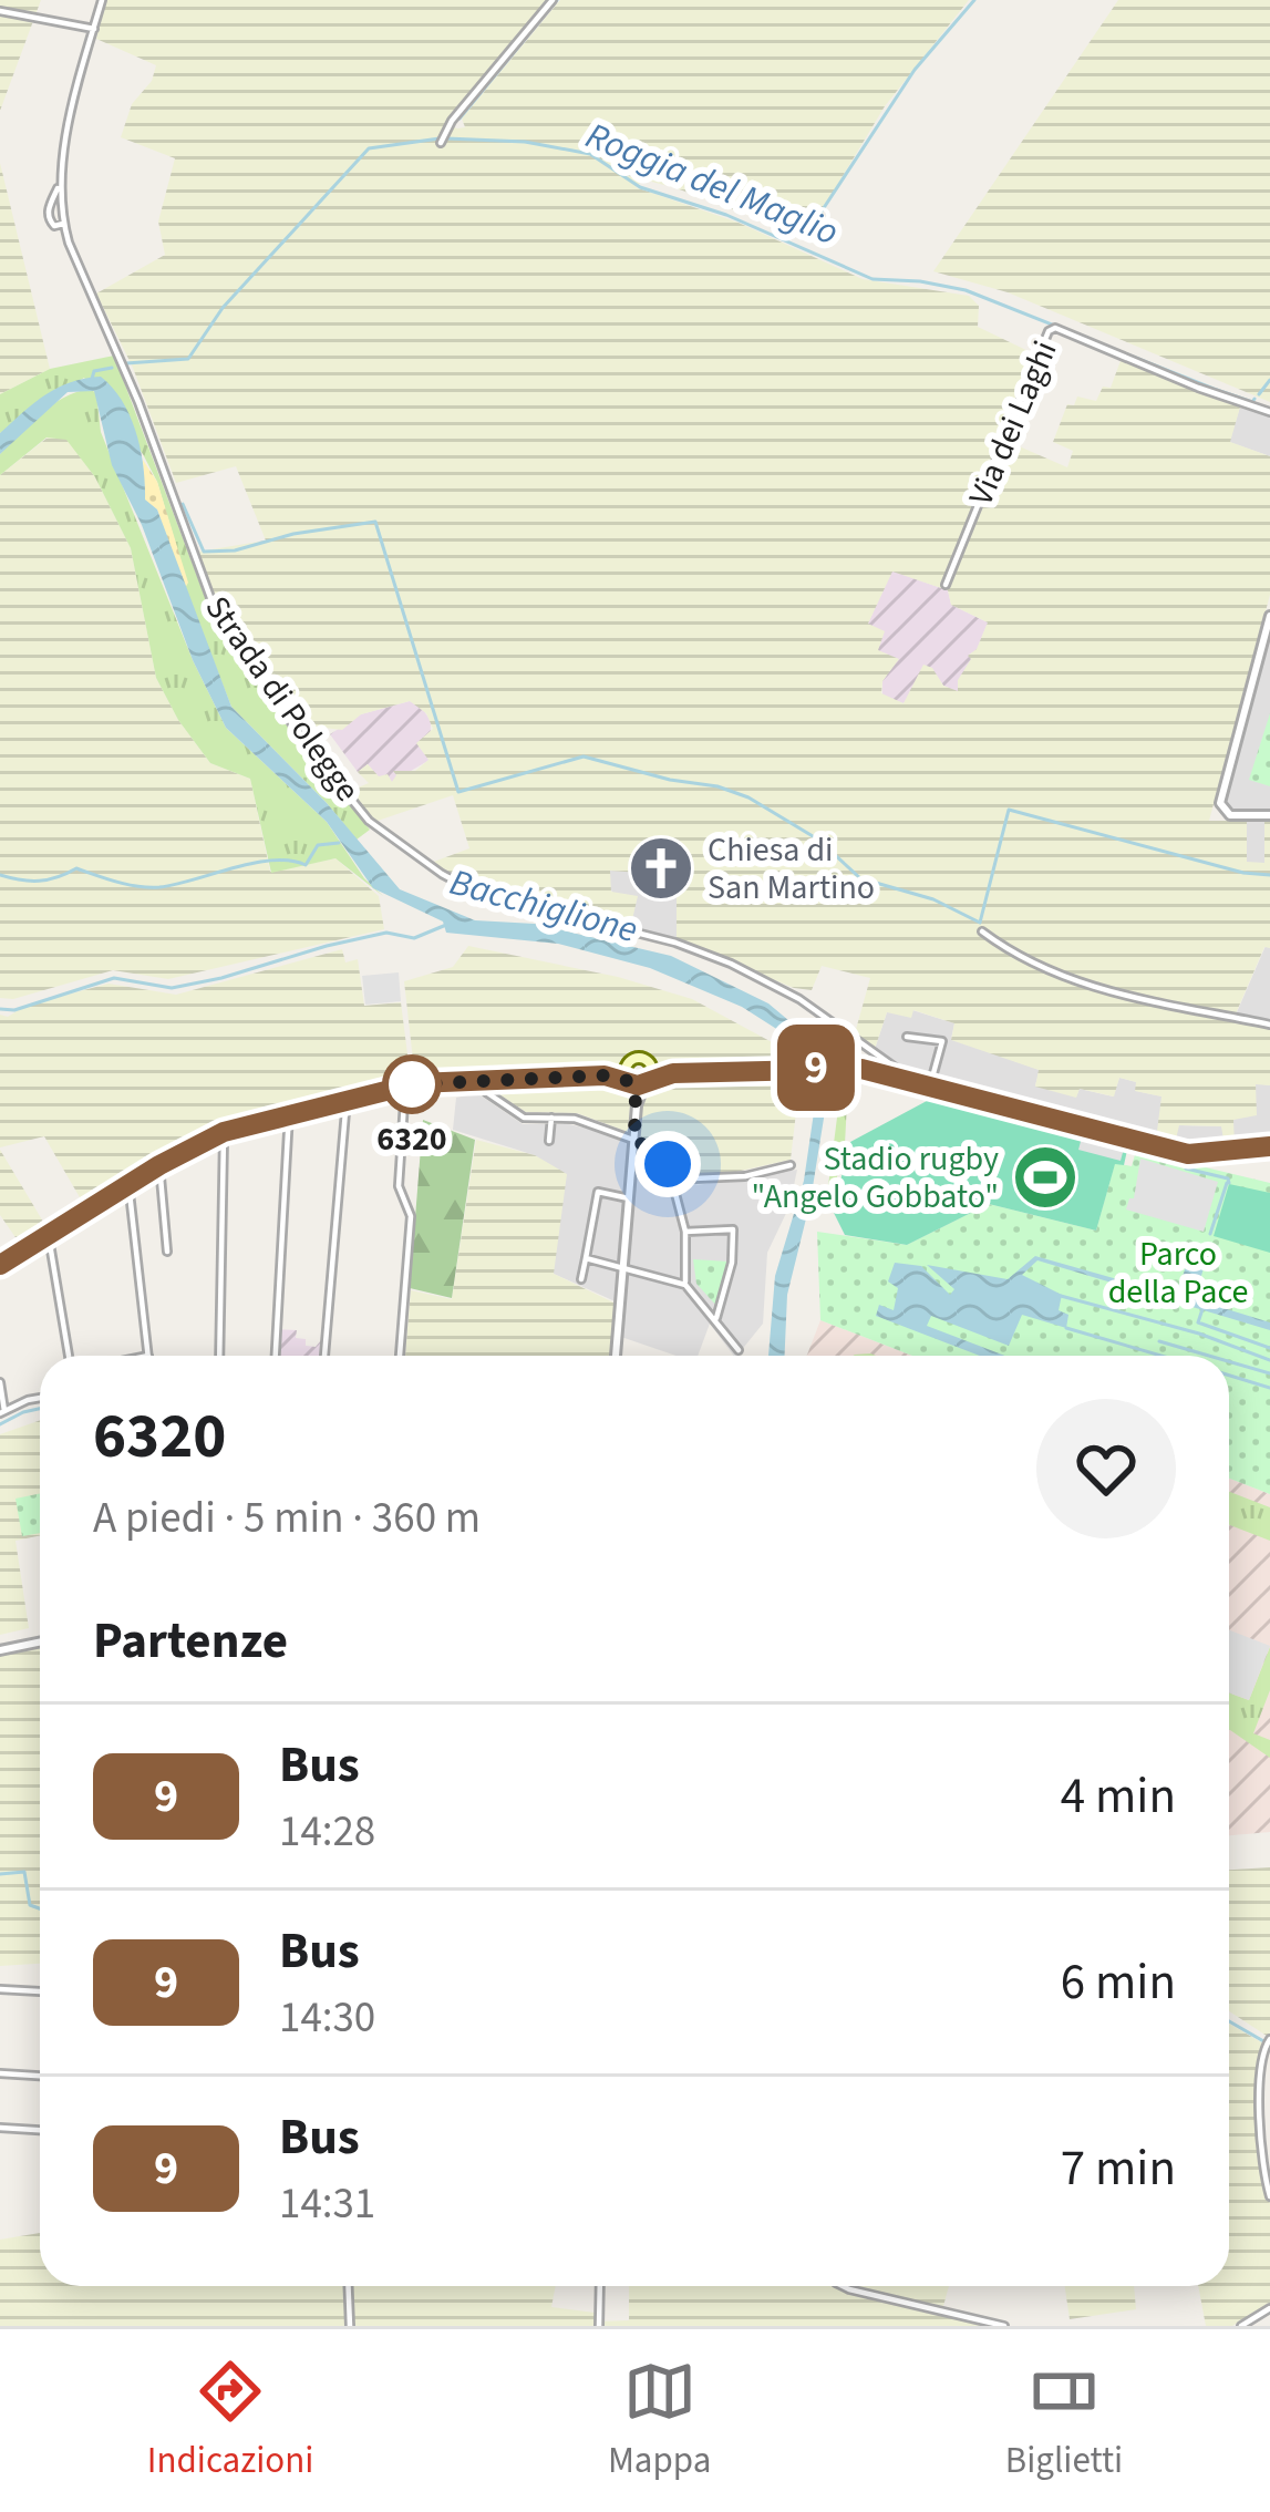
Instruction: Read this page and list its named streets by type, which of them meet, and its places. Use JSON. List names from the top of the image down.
{
  "streets": {
    "street": ["Via dei Laghi", "Strada di Polegge"]
  },
  "water": ["Roggia del Maglio", "Bacchiglione"],
  "parks": ["Parco della Pace"],
  "places": {
    "church": ["Chiesa di San Martino"],
    "other": ["6320"],
    "sports": ["Stadio rugby \"Angelo Gobbato\""]
  },
  "lines": ["bus line 9"],
  "page": {
    "on_map": "9",
    "heading": [
      ["6320", "A piedi · 5 min · 360 m"],
      "Partenze"
    ],
    "list": [
      {
        "mark": "9",
        "name": "Bus",
        "note": "14:28",
        "value": "4 min"
      },
      {
        "mark": "9",
        "name": "Bus",
        "note": "14:30",
        "value": "6 min"
      },
      {
        "mark": "9",
        "name": "Bus",
        "note": "14:31",
        "value": "7 min"
      }
    ],
    "tabs": ["Indicazioni", "Mappa", "Biglietti"]
  }
}
